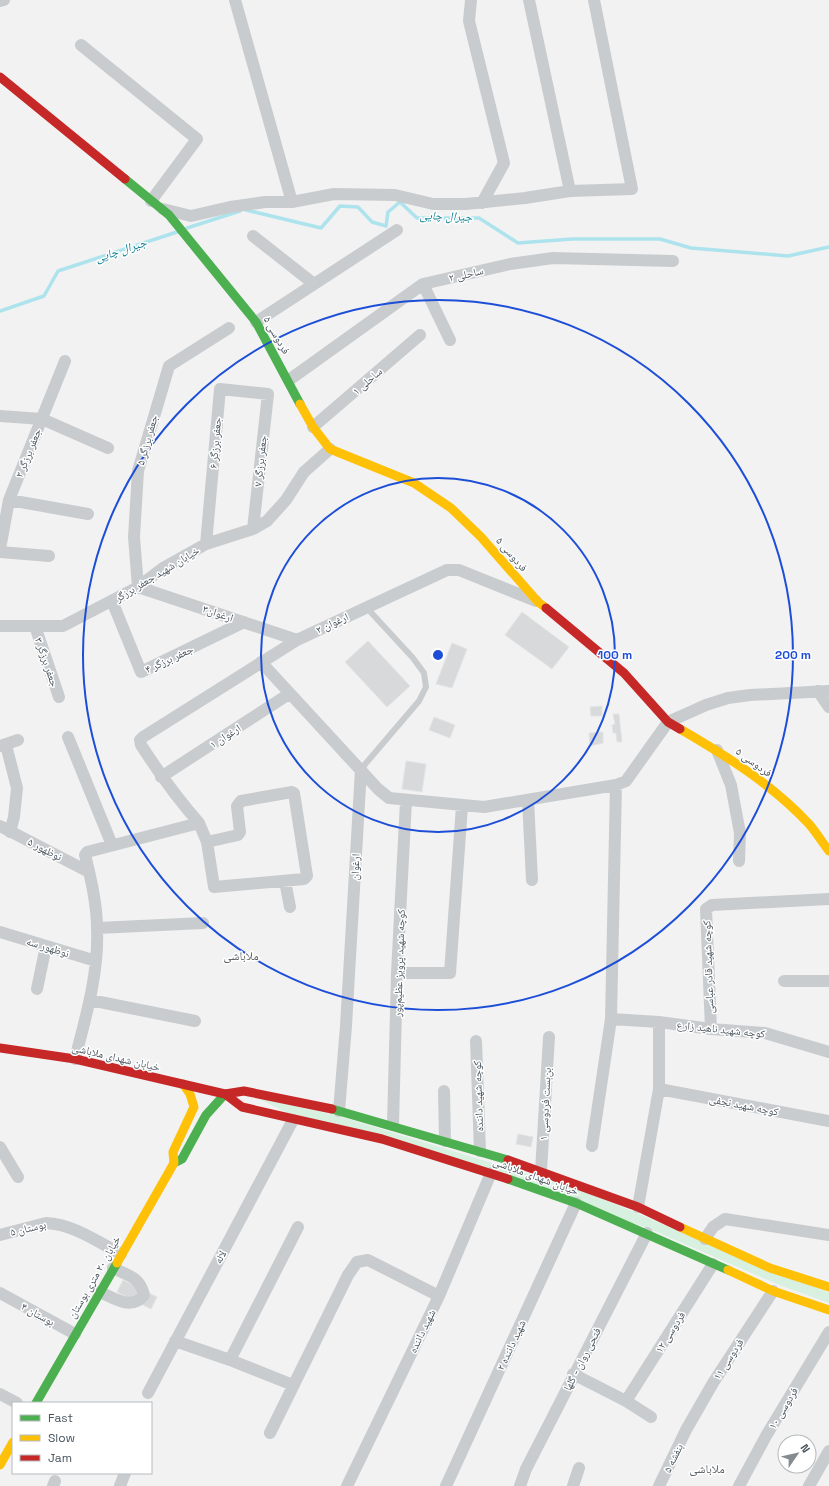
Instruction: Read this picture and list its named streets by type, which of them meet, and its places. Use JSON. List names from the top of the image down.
{
  "streets": {
    "street": [
      "ساحلی ۲",
      "فردوسی ۵",
      "ساحلی ۱",
      "جعفر برزگر ۵",
      "جعفر برزگر ۶",
      "جعفر برزگر ۲",
      "جعفر برزگر ۷",
      "خیابان شهید جعفر برزگر",
      "ارغوان۳",
      "ارغوان ۲",
      "جعفر برزگر ۴",
      "جعفر برزگر ۳",
      "ارغوان ۱",
      "نوظهور ۵",
      "ارغوان",
      "نوظهور سه",
      "کوچه شهید پرویز عظیم‌پور",
      "کوچه شهید قادر عباسی",
      "کوچه شهید ناهید زارع",
      "خیابان شهدای ملاباشی",
      "کوچه شهید داننده",
      "بن‌بست فردوسی ۱",
      "کوچه شهید نجفی",
      "بوستان ۵",
      "لاله",
      "خیابان ۲۰ متری بوستان",
      "بوستان ۴",
      "شهید داننده",
      "فردوسی ۱۲",
      "شهید داننده ۲",
      "فتحی روان - گلها",
      "فردوسی ۱۱",
      "فردوسی ۱۰",
      "بنفشه ۵"
    ]
  },
  "crossings": [
    ["ساحلی ۲", "فردوسی ۵"],
    ["فردوسی ۵", "ساحلی ۱"],
    ["فردوسی ۵", "خیابان شهید جعفر برزگر"],
    ["فردوسی ۵", "ارغوان ۲"],
    ["جعفر برزگر ۵", "خیابان شهید جعفر برزگر"],
    ["جعفر برزگر ۵", "ارغوان۳"],
    ["جعفر برزگر ۶", "جعفر برزگر ۷"],
    ["جعفر برزگر ۶", "خیابان شهید جعفر برزگر"],
    ["جعفر برزگر ۷", "خیابان شهید جعفر برزگر"],
    ["خیابان شهید جعفر برزگر", "ارغوان۳"],
    ["خیابان شهید جعفر برزگر", "جعفر برزگر ۴"],
    ["خیابان شهید جعفر برزگر", "جعفر برزگر ۳"],
    ["ارغوان۳", "ارغوان ۲"],
    ["ارغوان۳", "جعفر برزگر ۴"],
    ["ارغوان ۲", "ارغوان ۱"],
    ["ارغوان", "خیابان شهدای ملاباشی"],
    ["کوچه شهید پرویز عظیم‌پور", "خیابان شهدای ملاباشی"],
    ["کوچه شهید قادر عباسی", "کوچه شهید ناهید زارع"],
    ["خیابان شهدای ملاباشی", "کوچه شهید داننده"],
    ["خیابان شهدای ملاباشی", "بن‌بست فردوسی ۱"],
    ["خیابان شهدای ملاباشی", "لاله"],
    ["خیابان شهدای ملاباشی", "خیابان ۲۰ متری بوستان"],
    ["خیابان شهدای ملاباشی", "شهید داننده"],
    ["خیابان شهدای ملاباشی", "فردوسی ۱۲"],
    ["خیابان شهدای ملاباشی", "شهید داننده ۲"],
    ["خیابان شهدای ملاباشی", "فتحی روان - گلها"],
    ["خیابان شهدای ملاباشی", "فردوسی ۱۱"],
    ["بوستان ۵", "خیابان ۲۰ متری بوستان"],
    ["خیابان ۲۰ متری بوستان", "بوستان ۴"],
    ["فردوسی ۱۱", "بنفشه ۵"]
  ],
  "districts": ["ملاباشی", "ملاباشی"],
  "water": ["جیرال چایی"],
  "legend": ["Fast", "Slow", "Jam"],
  "north": "top right",
  "rings": ["100 m", "200 m"]
}
